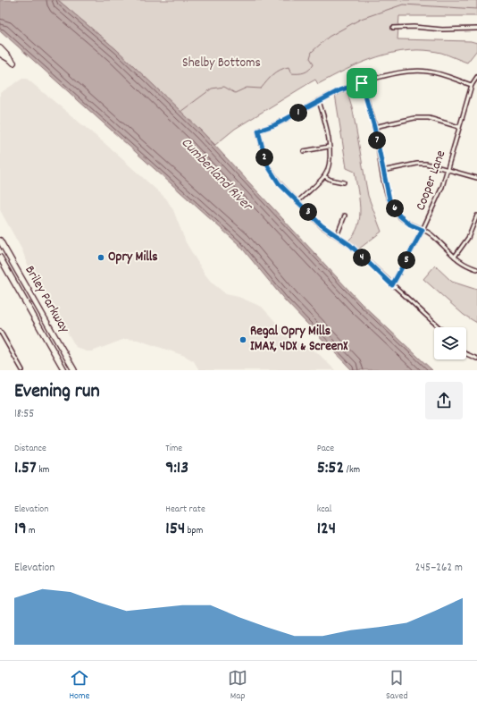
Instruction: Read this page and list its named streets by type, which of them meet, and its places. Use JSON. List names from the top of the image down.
{
  "streets": {
    "highway": ["Briley Parkway"],
    "street": ["Cooper Lane"]
  },
  "water": ["Cumberland River"],
  "parks": ["Shelby Bottoms"],
  "places": ["Opry Mills", "Regal Opry Mills IMAX, 4DX & ScreenX"],
  "page": {
    "pins": [
      "1",
      "7",
      "2",
      "6",
      "3",
      "4",
      "5"
    ],
    "heading": ["Evening run", "18:55"],
    "stats": [
      ["Distance", "1.57 km"],
      ["Time", "9:13"],
      ["Pace", "5:52 /km"],
      ["Elevation", "19 m"],
      ["Heart rate", "154 bpm"],
      ["kcal", "124"]
    ],
    "chart": ["Elevation", "245–262 m"],
    "tabs": ["Home", "Map", "Saved"]
  }
}
